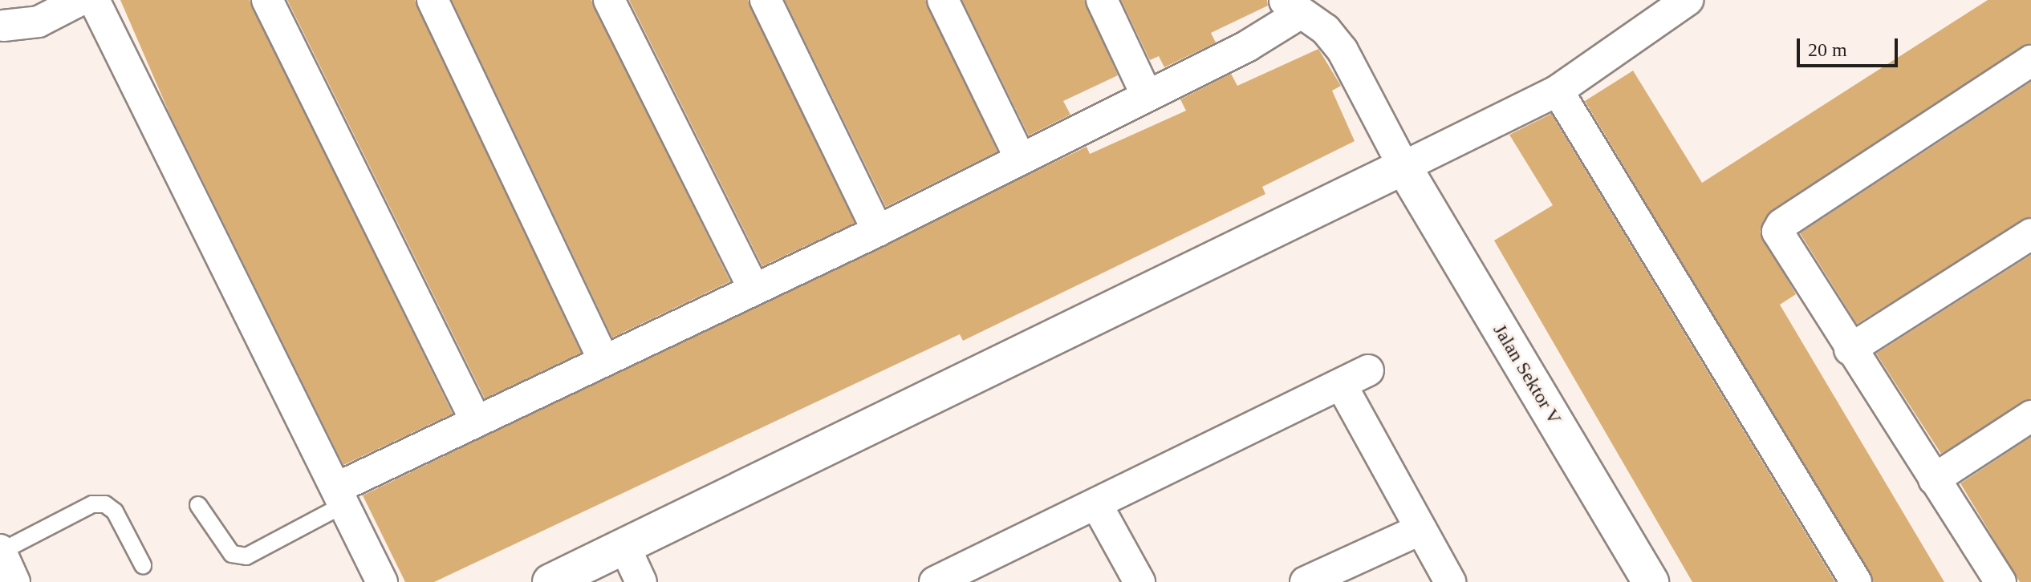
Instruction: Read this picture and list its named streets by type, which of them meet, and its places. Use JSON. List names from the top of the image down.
{
  "streets": {
    "street": ["Jalan Sektor V"]
  },
  "scale_bar": "20 m"
}
